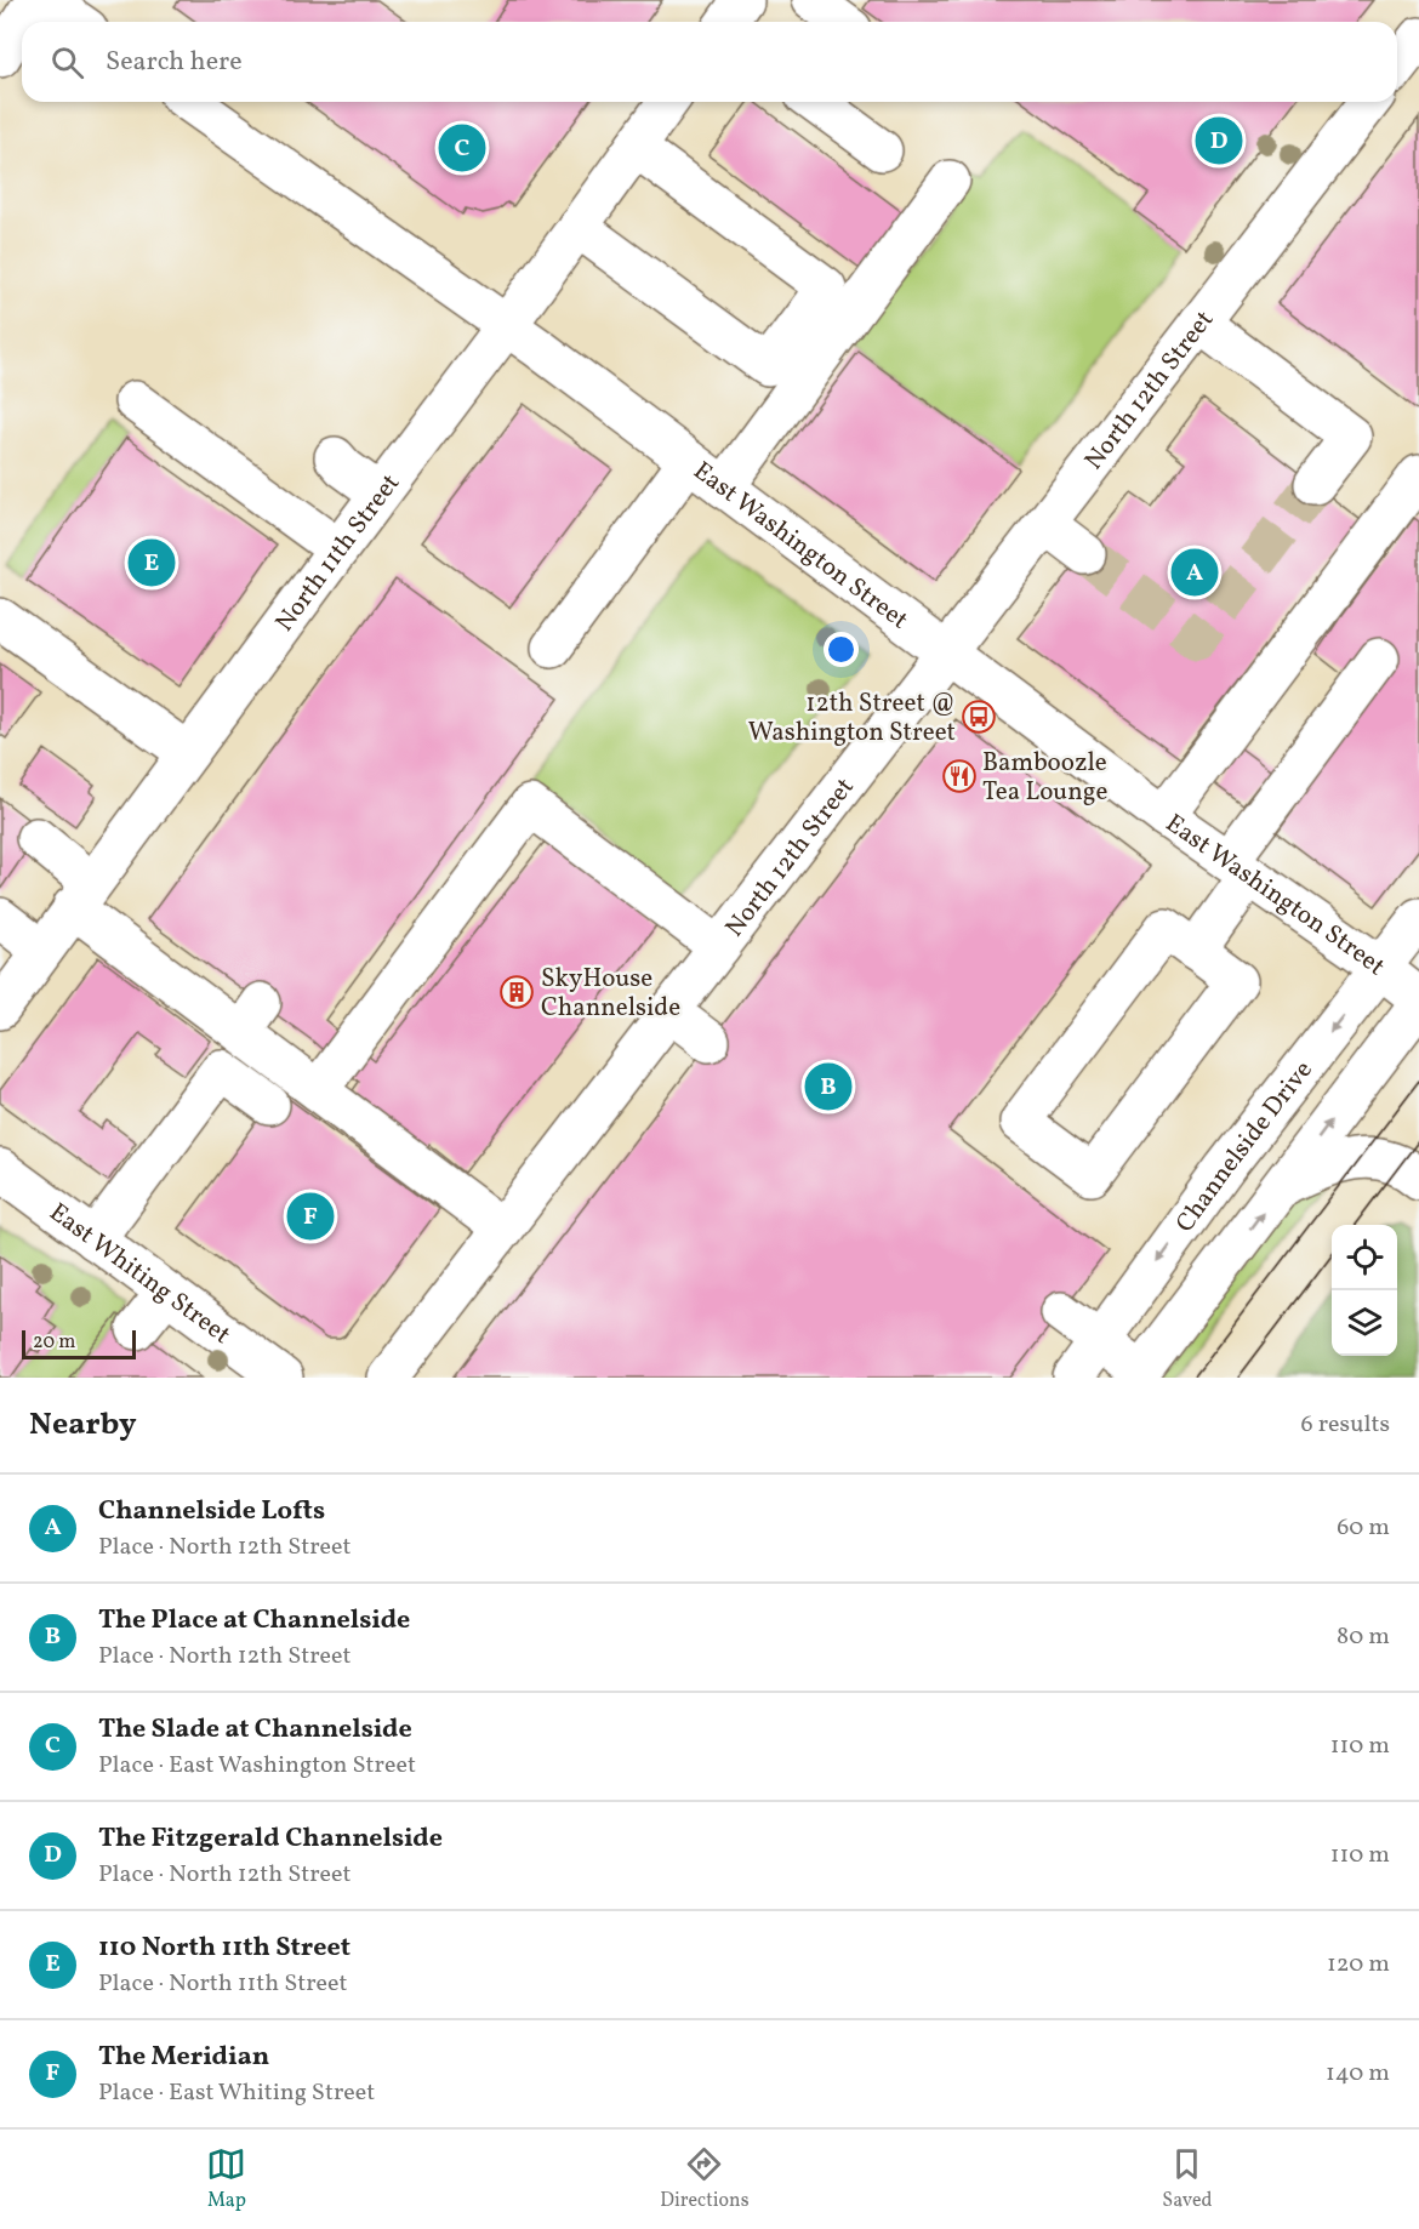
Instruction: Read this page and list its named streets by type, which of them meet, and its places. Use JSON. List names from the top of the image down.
{
  "streets": {
    "street": [
      "North 12th Street",
      "East Washington Street",
      "North 11th Street",
      "Channelside Drive",
      "East Whiting Street"
    ]
  },
  "crossings": [
    ["North 12th Street", "East Washington Street"],
    ["East Washington Street", "North 11th Street"],
    ["East Washington Street", "Channelside Drive"]
  ],
  "places": {
    "bus stop": ["12th Street @ Washington Street"],
    "restaurant": ["Bamboozle Tea Lounge"],
    "building": ["SkyHouse Channelside"]
  },
  "scale_bar": "20 m",
  "page": {
    "search": "Search here",
    "pins": [
      "D",
      "C",
      "E",
      "A",
      "B",
      "F"
    ],
    "scale": "20 m",
    "heading": ["Nearby", "6 results"],
    "list": [
      {
        "mark": "A",
        "name": "Channelside Lofts",
        "note": "Place · North 12th Street",
        "value": "60 m"
      },
      {
        "mark": "B",
        "name": "The Place at Channelside",
        "note": "Place · North 12th Street",
        "value": "80 m"
      },
      {
        "mark": "C",
        "name": "The Slade at Channelside",
        "note": "Place · East Washington Street",
        "value": "110 m"
      },
      {
        "mark": "D",
        "name": "The Fitzgerald Channelside",
        "note": "Place · North 12th Street",
        "value": "110 m"
      },
      {
        "mark": "E",
        "name": "110 North 11th Street",
        "note": "Place · North 11th Street",
        "value": "120 m"
      },
      {
        "mark": "F",
        "name": "The Meridian",
        "note": "Place · East Whiting Street",
        "value": "140 m"
      }
    ],
    "nav": ["Map", "Directions", "Saved"]
  }
}
